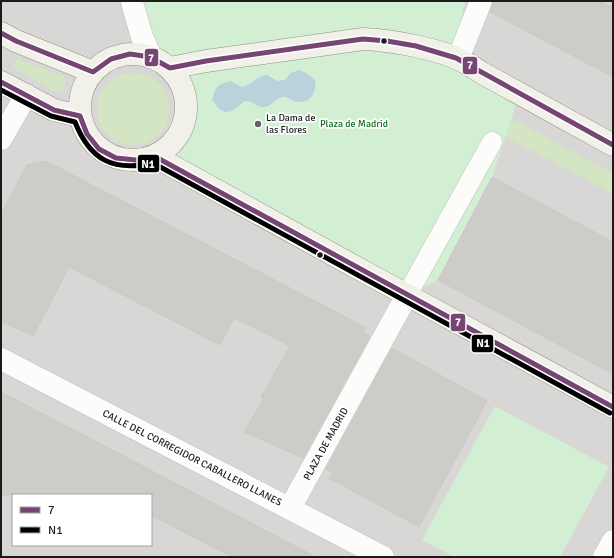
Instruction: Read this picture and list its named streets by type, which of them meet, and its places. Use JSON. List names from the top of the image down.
{
  "streets": {
    "street": ["PLAZA DE MADRID", "CALLE DEL CORREGIDOR CABALLERO LLANES"]
  },
  "crossings": [
    ["PLAZA DE MADRID", "CALLE DEL CORREGIDOR CABALLERO LLANES"]
  ],
  "parks": ["Plaza de Madrid"],
  "places": ["La Dama de las Flores"],
  "lines": ["transit line 7", "transit line N1"],
  "legend": ["7", "N1"]
}
